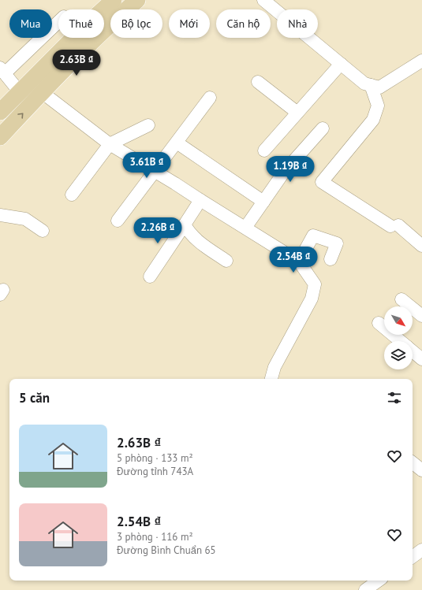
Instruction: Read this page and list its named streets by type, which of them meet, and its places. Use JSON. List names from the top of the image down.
{
  "north": "bottom right",
  "page": {
    "chip": [
      "Mua",
      "Thuê",
      "Bộ lọc",
      "Mới",
      "Căn hộ",
      "Nhà"
    ],
    "price": [
      "2.63B ₫",
      "3.61B ₫",
      "1.19B ₫",
      "2.26B ₫",
      "2.54B ₫"
    ],
    "heading": "5 căn",
    "list": [
      {
        "name": "2.63B ₫",
        "note": "5 phòng · 133 m² · Đường tỉnh 743A"
      },
      {
        "name": "2.54B ₫",
        "note": "3 phòng · 116 m² · Đường Bình Chuẩn 65"
      }
    ]
  }
}
